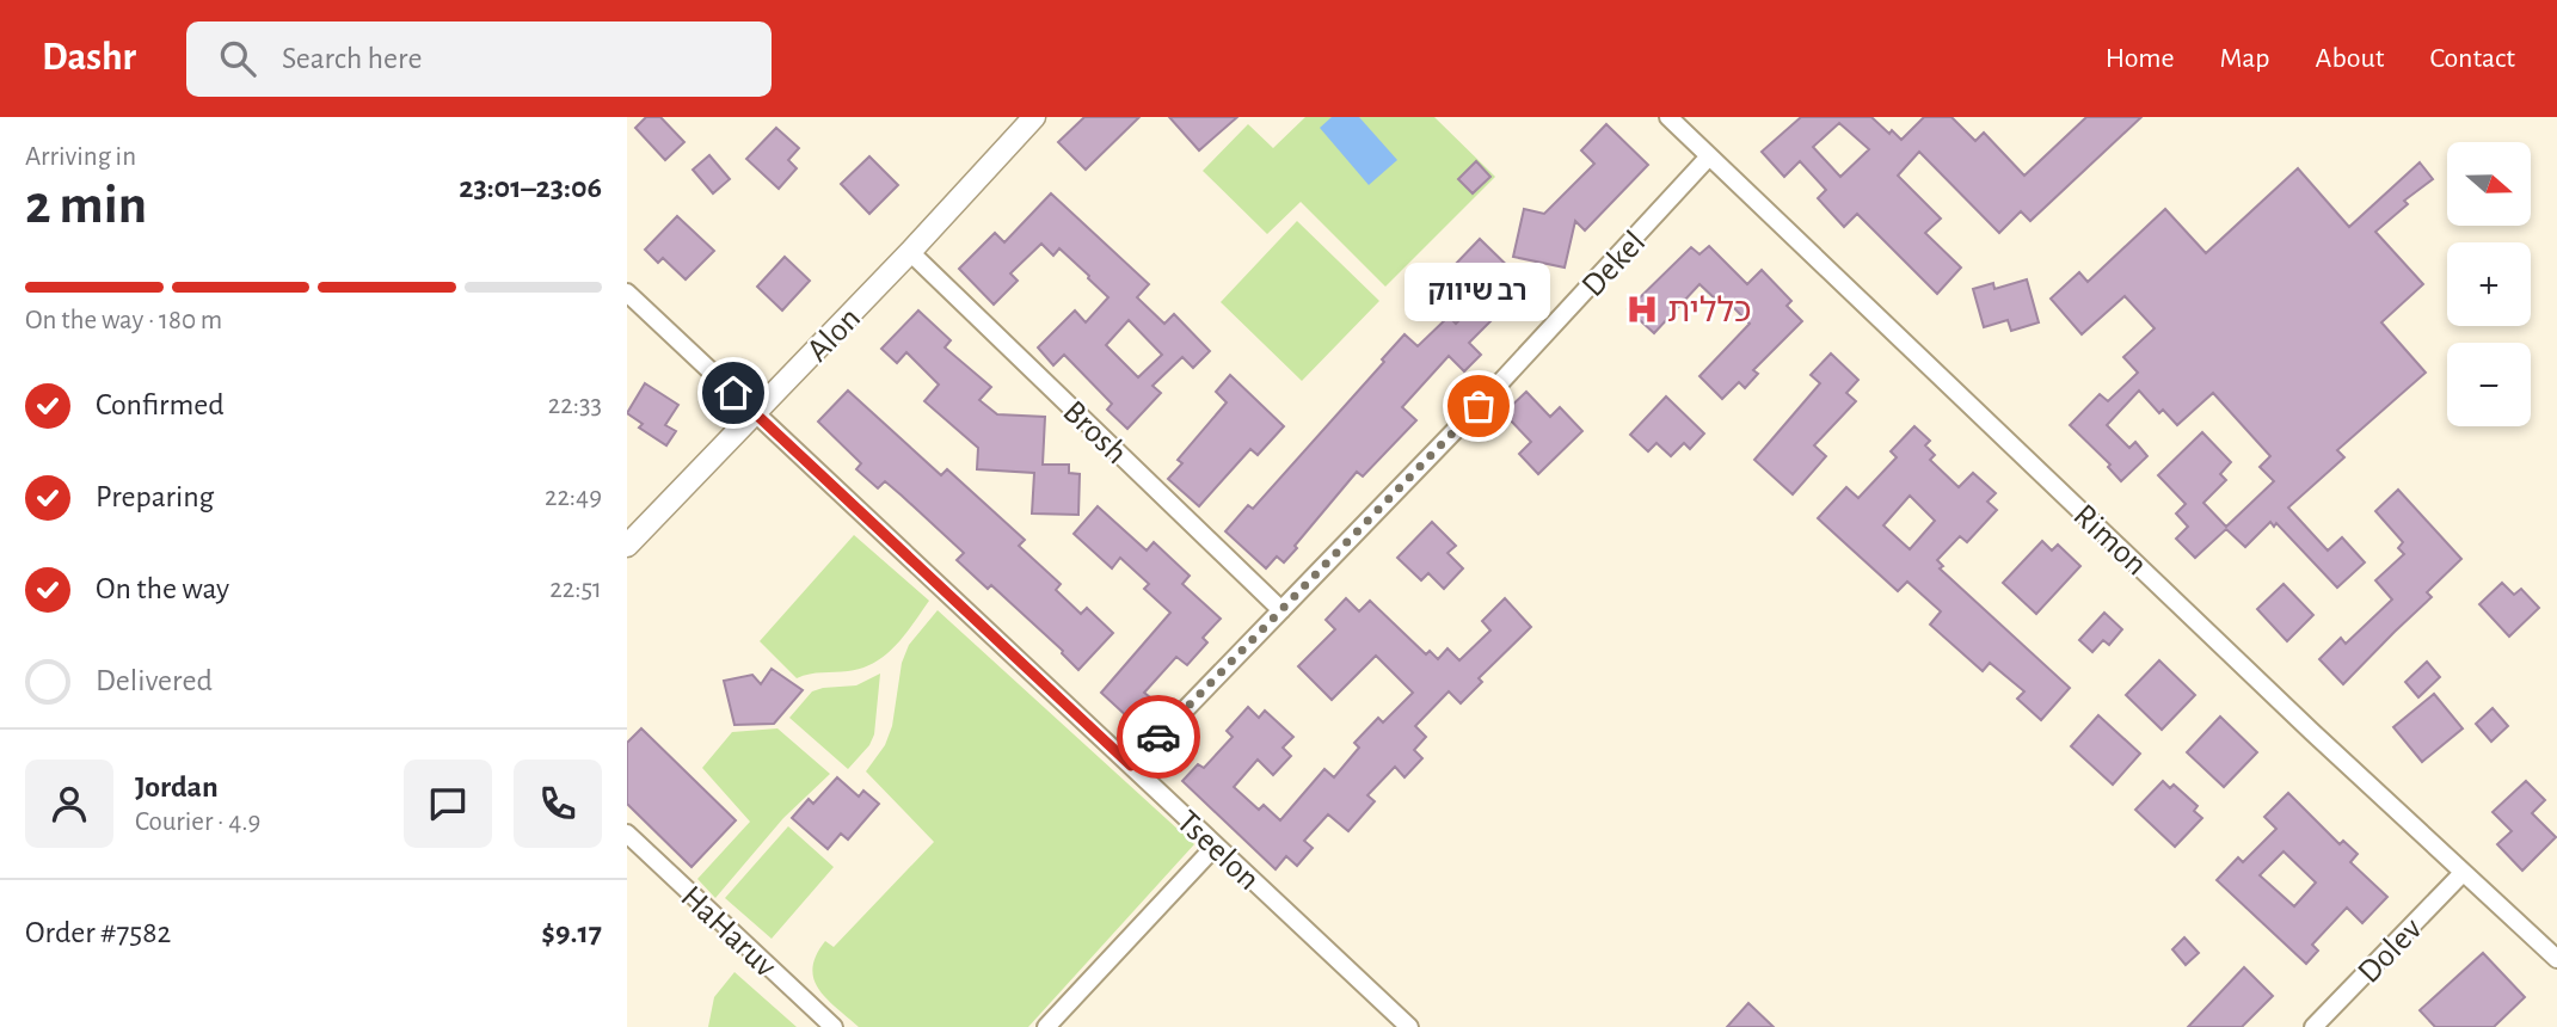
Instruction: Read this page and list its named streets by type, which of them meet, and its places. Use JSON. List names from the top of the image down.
{
  "streets": {
    "street": [
      "Dekel",
      "Alon",
      "Brosh",
      "Rimon",
      "Tseelon",
      "HaHaruv",
      "Dolev"
    ]
  },
  "crossings": [
    ["Dekel", "Brosh"],
    ["Dekel", "Rimon"],
    ["Dekel", "Tseelon"],
    ["Alon", "Brosh"],
    ["Alon", "Tseelon"],
    ["Rimon", "Dolev"]
  ],
  "places": {
    "hospital": ["כללית"],
    "other": ["רב שיווק"]
  },
  "north": "right",
  "page": {
    "header": "Dashr",
    "search": "Search here",
    "nav": [
      "Home",
      "Map",
      "About",
      "Contact"
    ],
    "heading": ["2 min", "Arriving in", "23:01–23:06"],
    "panel": [
      "Jordan",
      "Courier · 4.9",
      "Order #7582",
      "$9.17"
    ],
    "map_buttons": ["+", "−"],
    "bar": "On the way · 180 m",
    "bubble": "רב שיווק",
    "list": [
      ["Confirmed", "22:33"],
      ["Preparing", "22:49"],
      ["On the way", "22:51"],
      "Delivered"
    ]
  }
}
